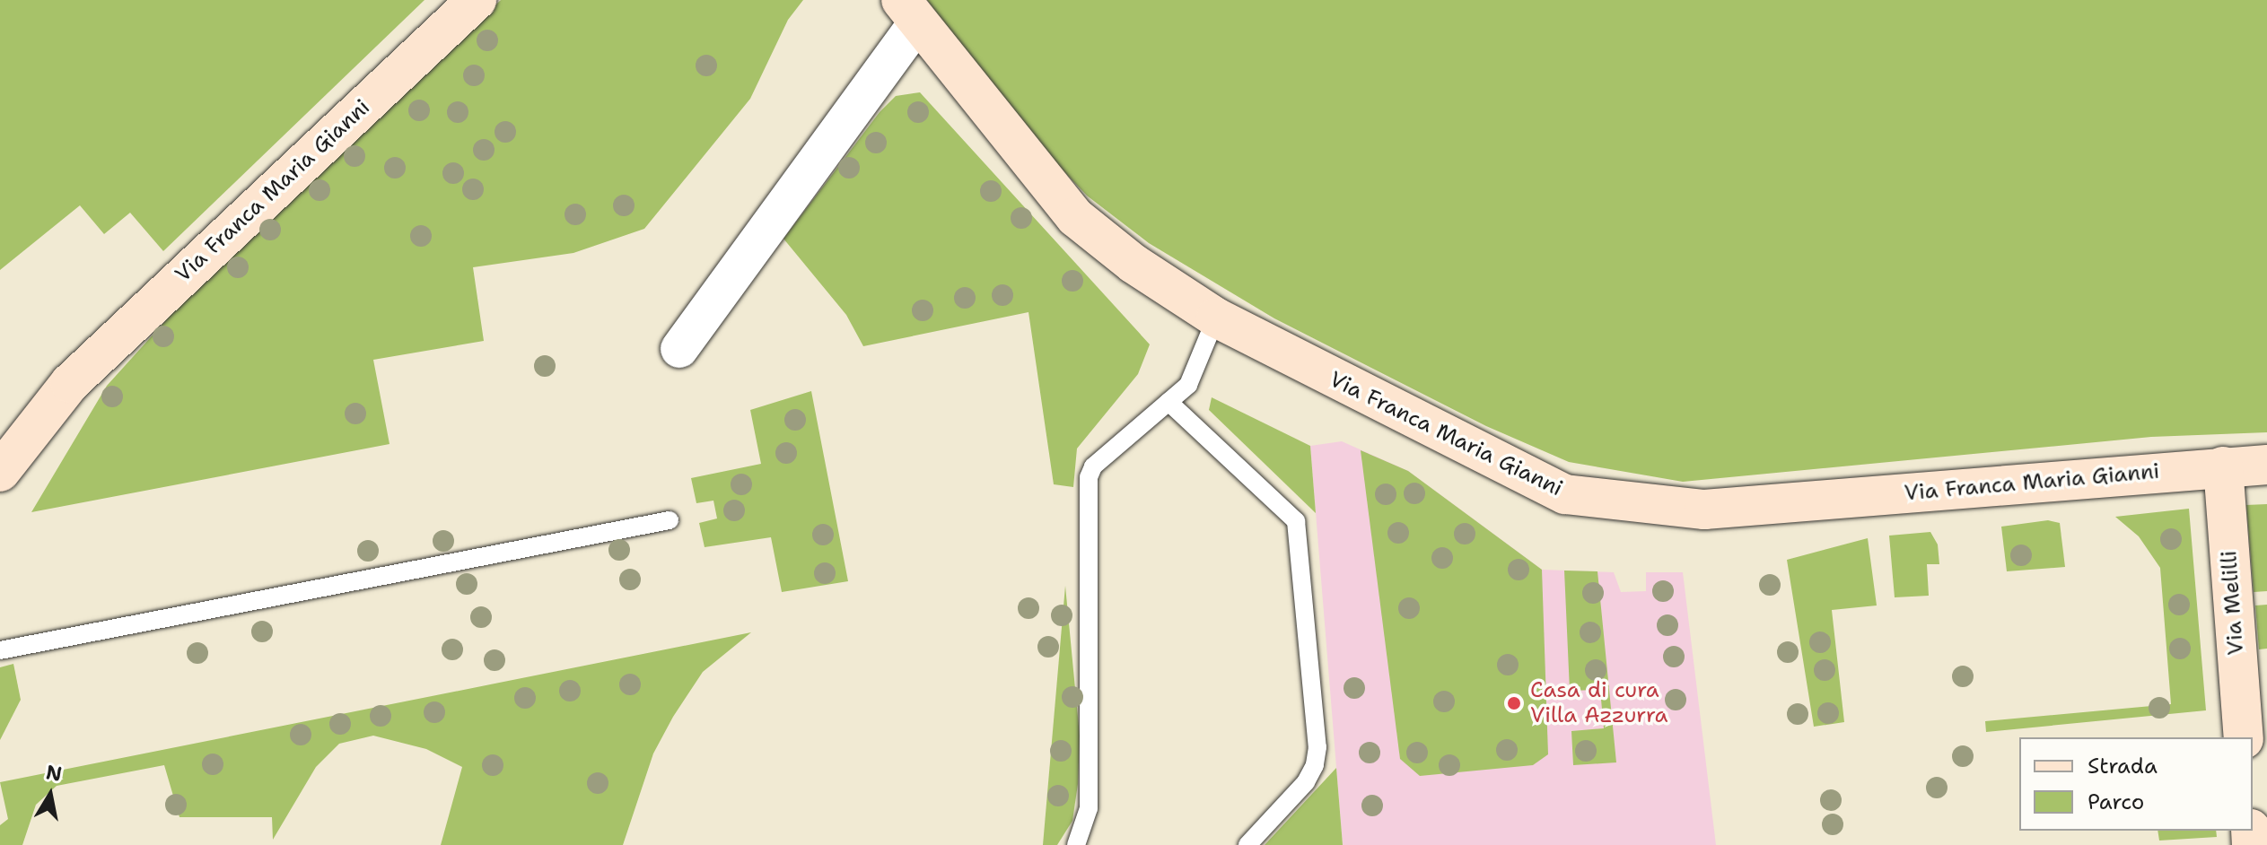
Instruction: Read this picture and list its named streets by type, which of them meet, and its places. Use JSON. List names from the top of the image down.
{
  "streets": {
    "street": ["Via Franca Maria Gianni", "Via Melilli"]
  },
  "crossings": [
    ["Via Franca Maria Gianni", "Via Melilli"]
  ],
  "places": ["Casa di cura Villa Azzurra"],
  "legend": ["Strada", "Parco"],
  "north": "top"
}
